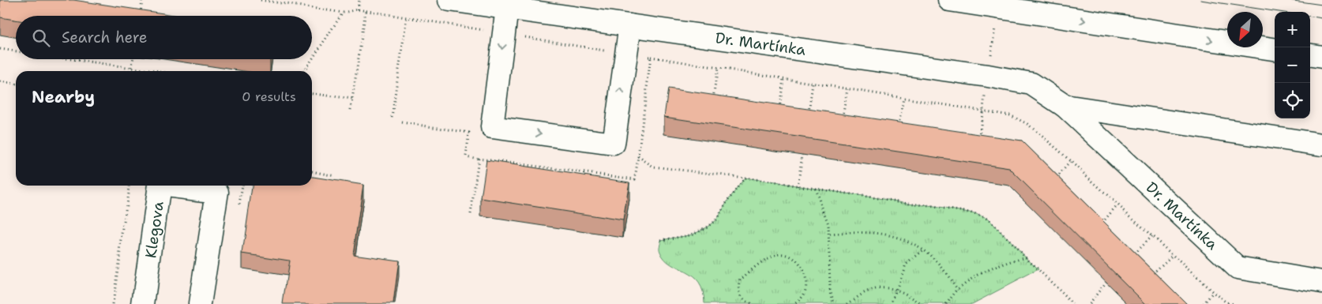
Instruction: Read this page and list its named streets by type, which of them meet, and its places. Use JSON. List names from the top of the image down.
{
  "streets": {
    "street": ["Dr. Martínka", "Klegova"]
  },
  "north": "bottom left",
  "page": {
    "map_buttons": ["+", "−"],
    "search": "Search here",
    "heading": ["Nearby", "0 results"]
  }
}
